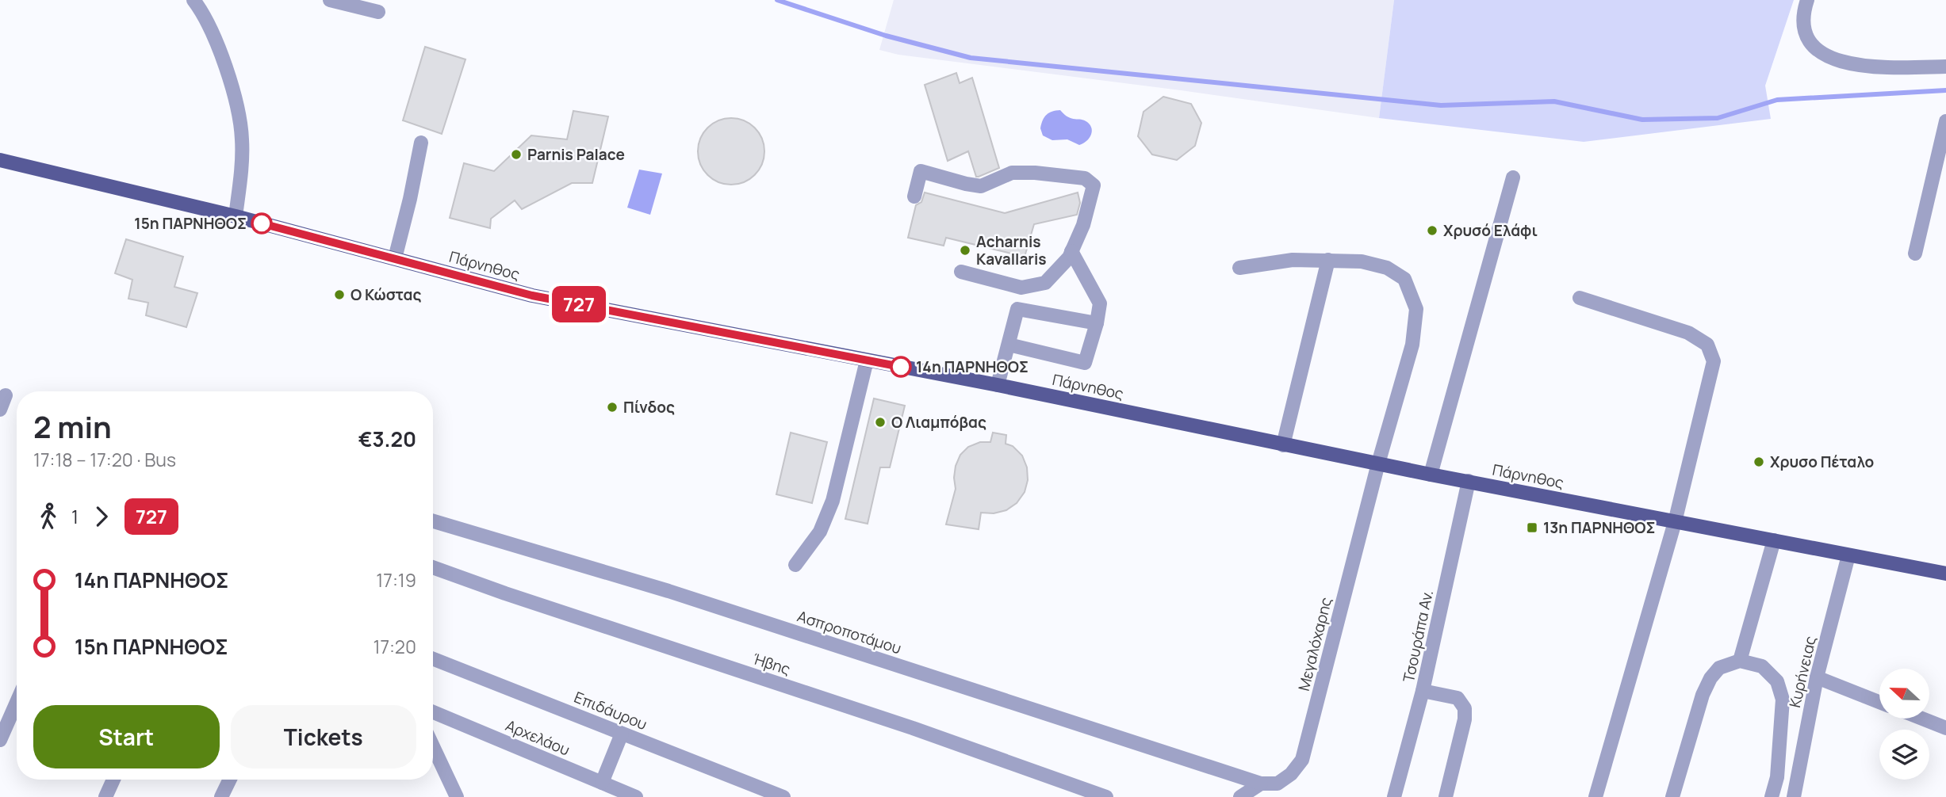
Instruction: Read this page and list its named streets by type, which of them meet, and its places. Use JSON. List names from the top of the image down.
{
  "streets": {
    "main road": ["Πάρνηθος"],
    "street": [
      "Ασπροποτάμου",
      "Τσουράπα Αν.",
      "Μεγαλόχαρης",
      "Ήβης",
      "Κυρήνειας",
      "Επιδάυρου",
      "Αρχελάου"
    ]
  },
  "crossings": [
    ["Πάρνηθος", "Τσουράπα Αν."],
    ["Πάρνηθος", "Μεγαλόχαρης"],
    ["Πάρνηθος", "Κυρήνειας"],
    ["Ασπροποτάμου", "Μεγαλόχαρης"]
  ],
  "places": {
    "other": [
      "Parnis Palace",
      "15η ΠΑΡΝΗΘΟΣ",
      "Χρυσό Ελάφι",
      "Acharnis Kavallaris",
      "Ο Κώστας",
      "14η ΠΑΡΝΗΘΟΣ",
      "Πίνδος",
      "Ο Λιαμπόβας",
      "Χρυσο Πέταλο"
    ],
    "transit": ["13η ΠΑΡΝΗΘΟΣ"]
  },
  "lines": ["bus line 727"],
  "north": "left",
  "page": {
    "on_map": "727",
    "heading": ["2 min", "17:18 – 17:20 · Bus", "€3.20"],
    "legs": ["1", "727"],
    "list": [
      {
        "name": "14η ΠΑΡΝΗΘΟΣ",
        "value": "17:19"
      },
      {
        "name": "15η ΠΑΡΝΗΘΟΣ",
        "value": "17:20"
      }
    ],
    "buttons": ["Start", "Tickets"]
  }
}
